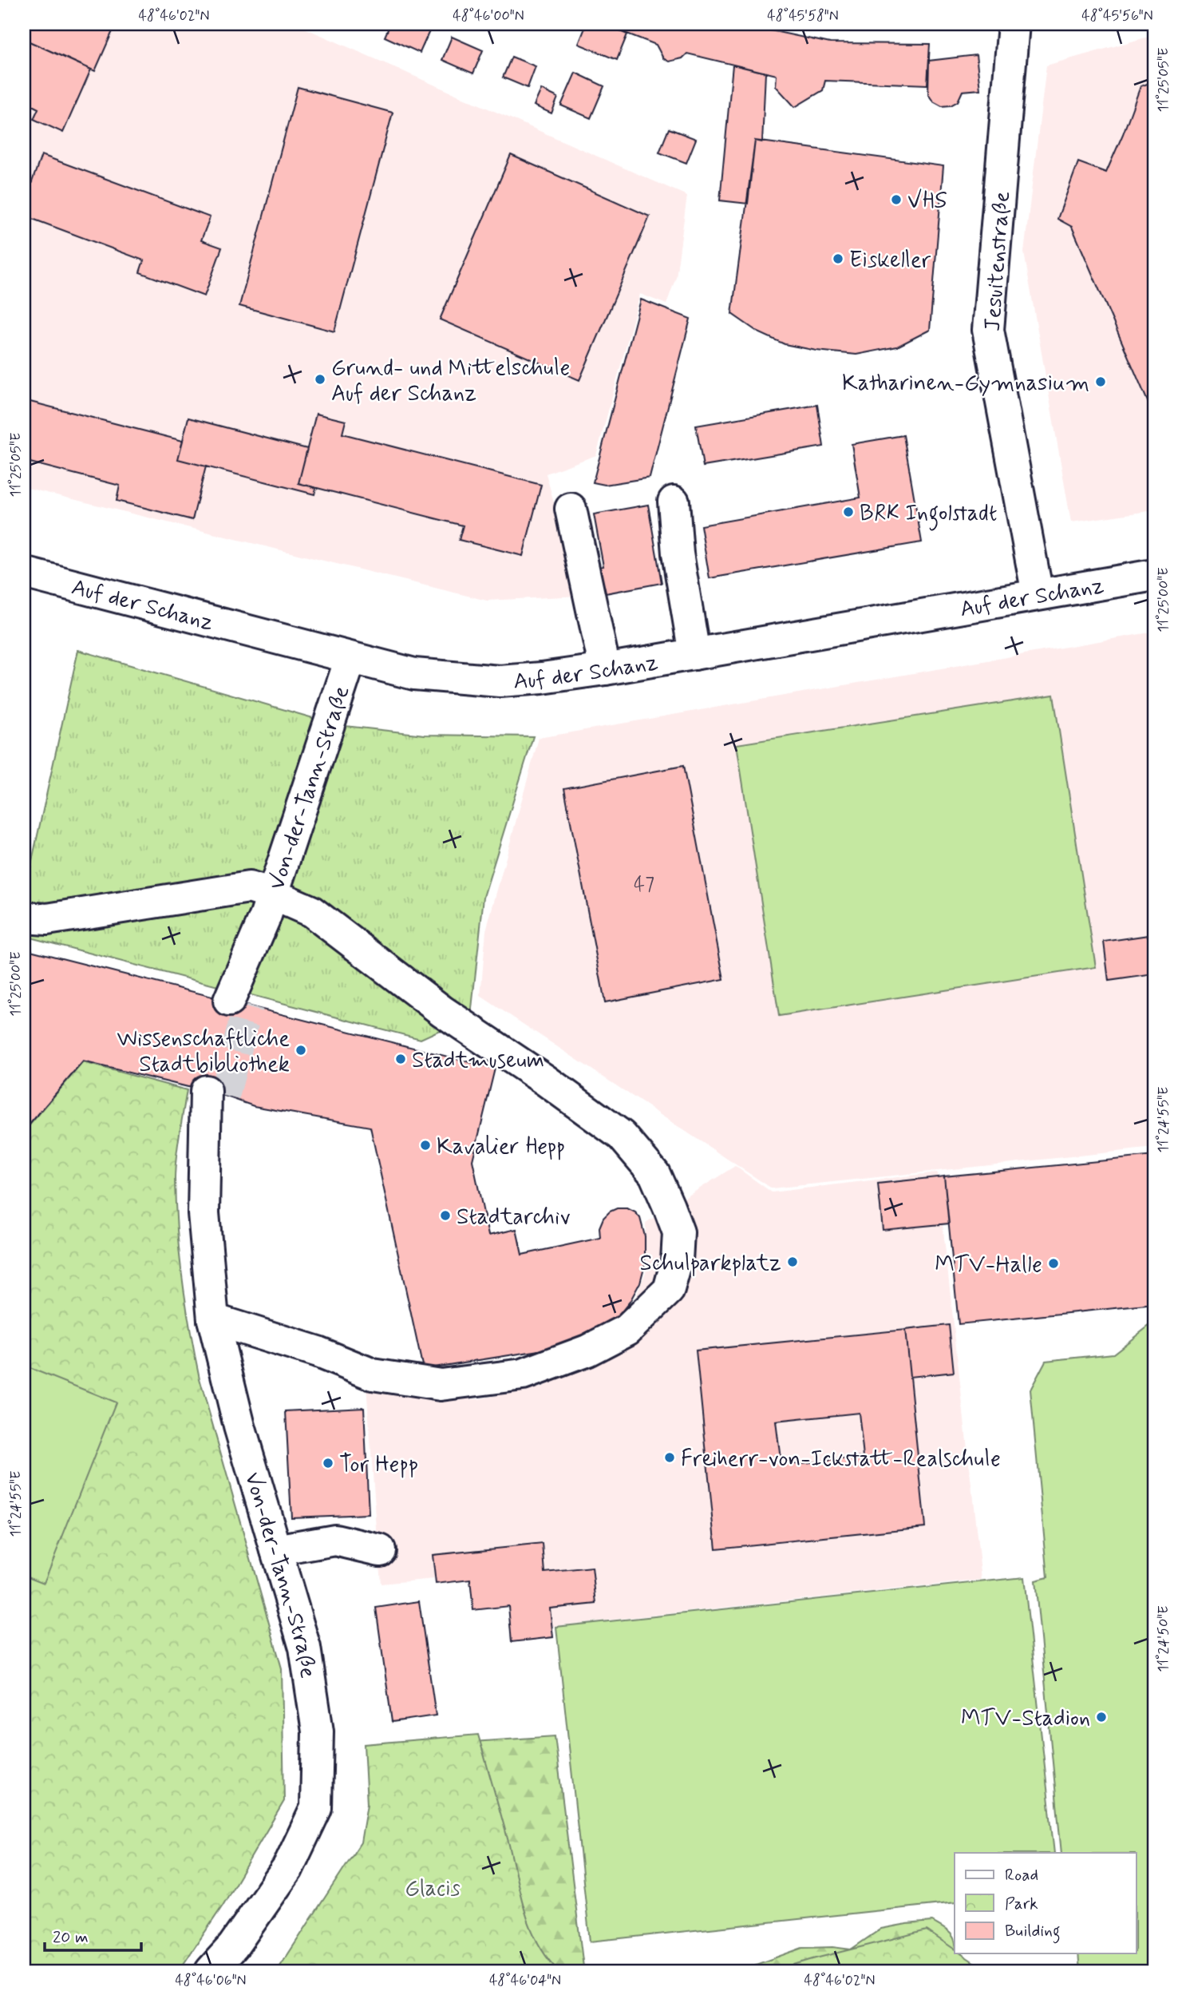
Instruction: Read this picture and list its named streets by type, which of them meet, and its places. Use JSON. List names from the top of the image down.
{
  "streets": {
    "street": ["Jesuitenstraße", "Auf der Schanz", "Von-der-Tann-Straße"]
  },
  "crossings": [
    ["Jesuitenstraße", "Auf der Schanz"],
    ["Auf der Schanz", "Von-der-Tann-Straße"]
  ],
  "parks": ["Glacis"],
  "places": [
    "VHS",
    "Eiskeller",
    "Grund- und Mittelschule Auf der Schanz",
    "Katharinen-Gymnasium",
    "BRK Ingolstadt",
    "Wissenschaftliche Stadtbibliothek",
    "Stadtmuseum",
    "Kavalier Hepp",
    "Stadtarchiv",
    "Schulparkplatz",
    "MTV-Halle",
    "Freiherr-von-Ickstatt-Realschule",
    "Tor Hepp",
    "MTV-Stadion"
  ],
  "house_numbers": ["47"],
  "legend": ["Road", "Park", "Building"],
  "scale_bar": "20 m",
  "coordinates": [
    "48°46'02\"N",
    "48°46'00\"N",
    "48°45'58\"N",
    "48°45'56\"N",
    "11°25'05\"E",
    "11°25'00\"E",
    "11°24'55\"E",
    "11°24'50\"E",
    "48°46'06\"N",
    "48°46'04\"N"
  ]
}
